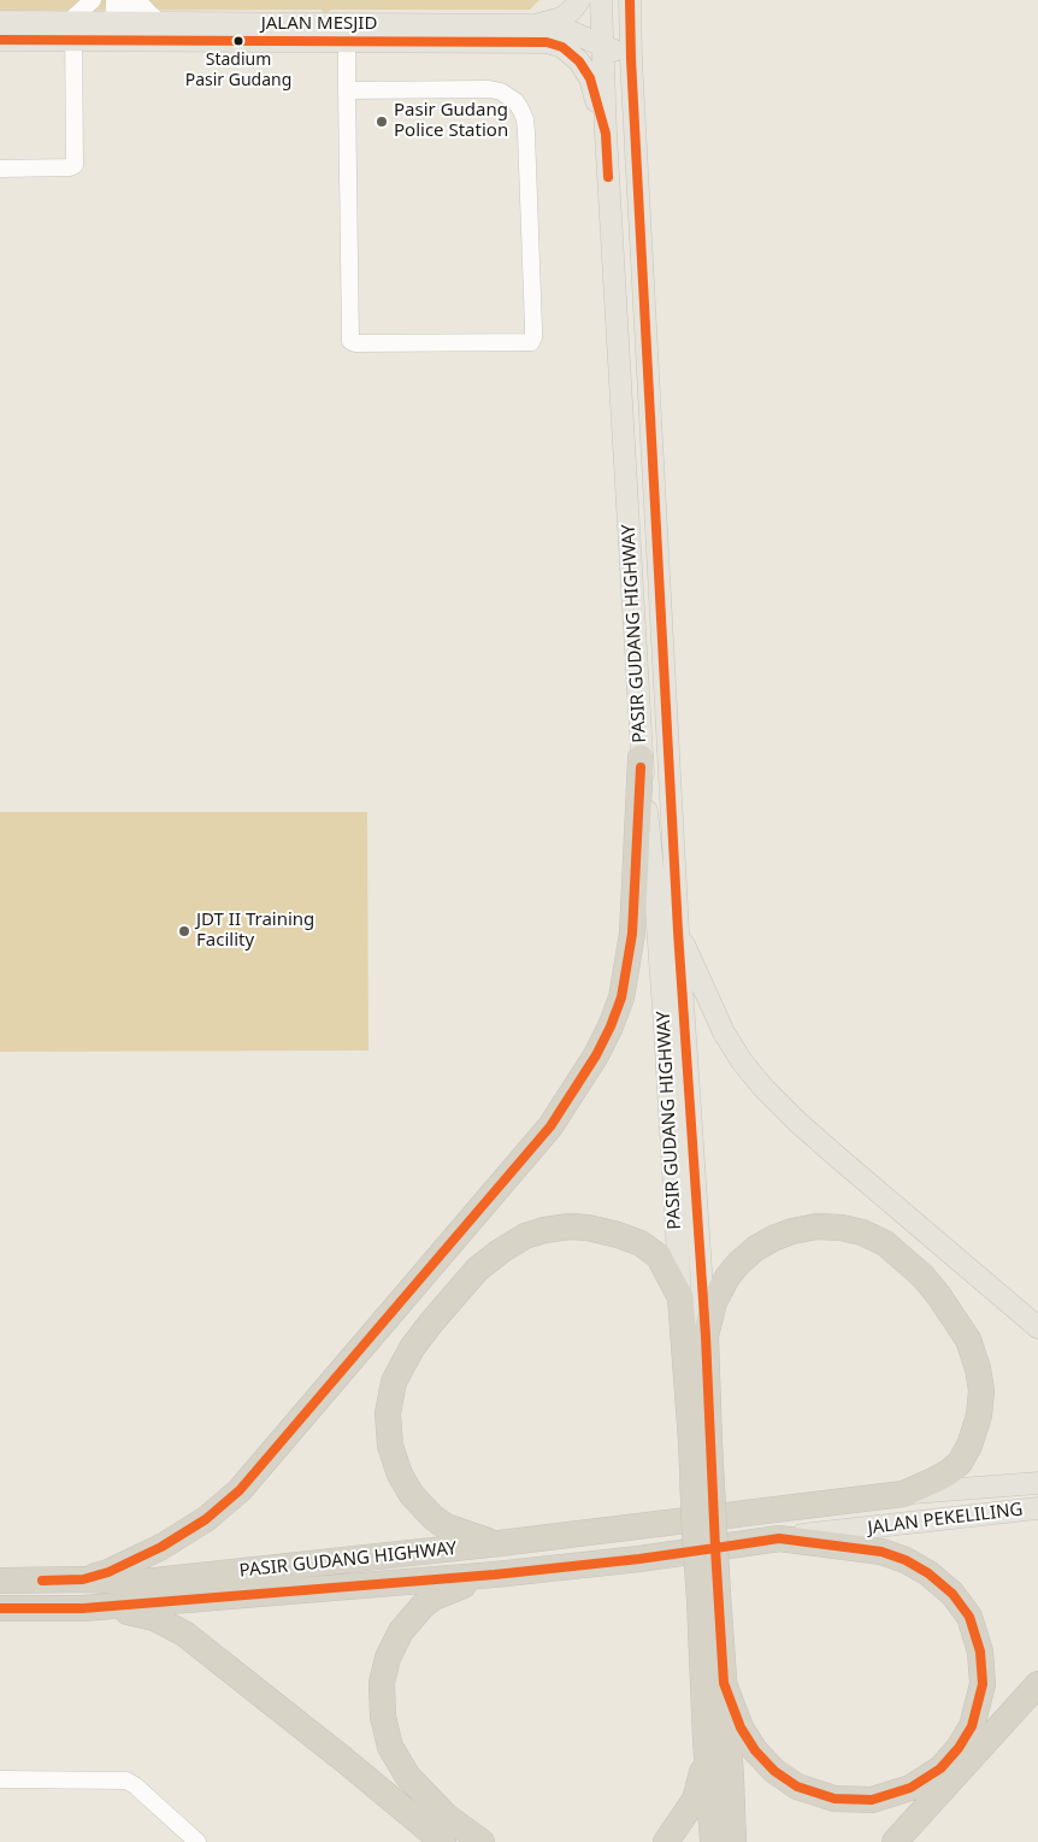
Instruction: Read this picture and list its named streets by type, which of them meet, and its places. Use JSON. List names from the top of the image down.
{
  "streets": {
    "highway": ["PASIR GUDANG HIGHWAY", "JALAN PEKELILING"],
    "main road": ["JALAN MESJID"]
  },
  "crossings": [
    ["JALAN MESJID", "PASIR GUDANG HIGHWAY"],
    ["PASIR GUDANG HIGHWAY", "JALAN PEKELILING"]
  ],
  "places": ["Stadium Pasir Gudang", "Pasir Gudang Police Station", "JDT II Training Facility"]
}
